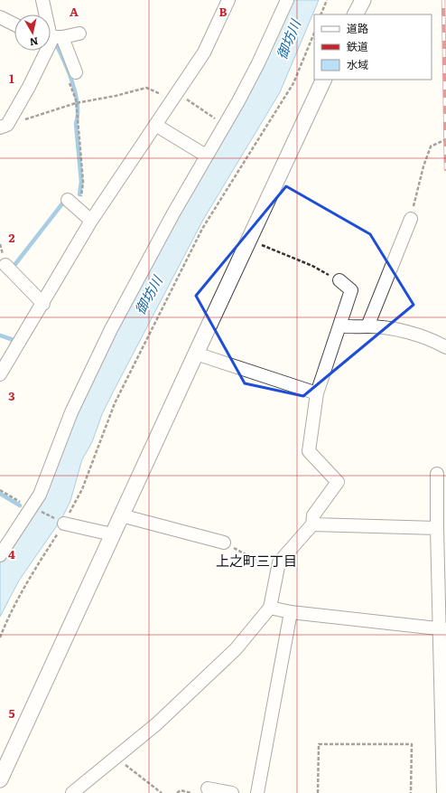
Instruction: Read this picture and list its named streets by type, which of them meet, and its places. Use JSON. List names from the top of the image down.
{
  "districts": ["上之町三丁目"],
  "water": ["御坊川"],
  "legend": ["道路", "鉄道", "水域"],
  "north": "bottom",
  "grid": {
    "columns": ["A", "B"],
    "rows": [
      "1",
      "2",
      "3",
      "4",
      "5"
    ]
  }
}
